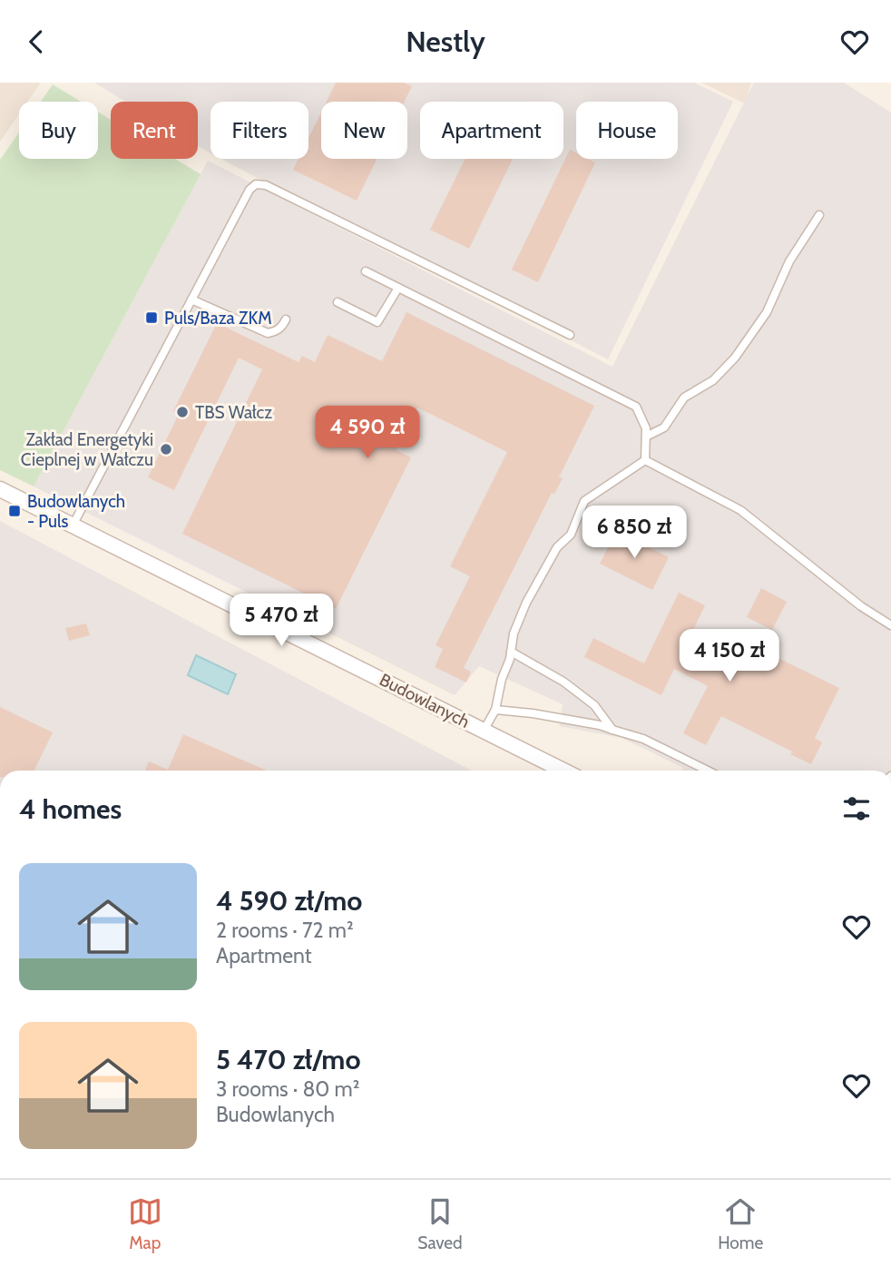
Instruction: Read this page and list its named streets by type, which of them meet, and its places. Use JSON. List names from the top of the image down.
{
  "streets": {
    "street": ["Budowlanych"]
  },
  "places": {
    "transit": ["Puls/Baza ZKM", "Budowlanych - Puls"],
    "other": ["TBS Wałcz", "Zakład Energetyki Cieplnej w Wałczu"]
  },
  "page": {
    "header": "Nestly",
    "chip": [
      "Buy",
      "Rent",
      "Filters",
      "New",
      "Apartment",
      "House"
    ],
    "price": [
      "4 590 zł",
      "6 850 zł",
      "5 470 zł",
      "4 150 zł"
    ],
    "heading": "4 homes",
    "list": [
      {
        "name": "4 590 zł/mo",
        "note": "2 rooms · 72 m² · Apartment"
      },
      {
        "name": "5 470 zł/mo",
        "note": "3 rooms · 80 m² · Budowlanych"
      }
    ],
    "tabs": ["Map", "Saved", "Home"]
  }
}
